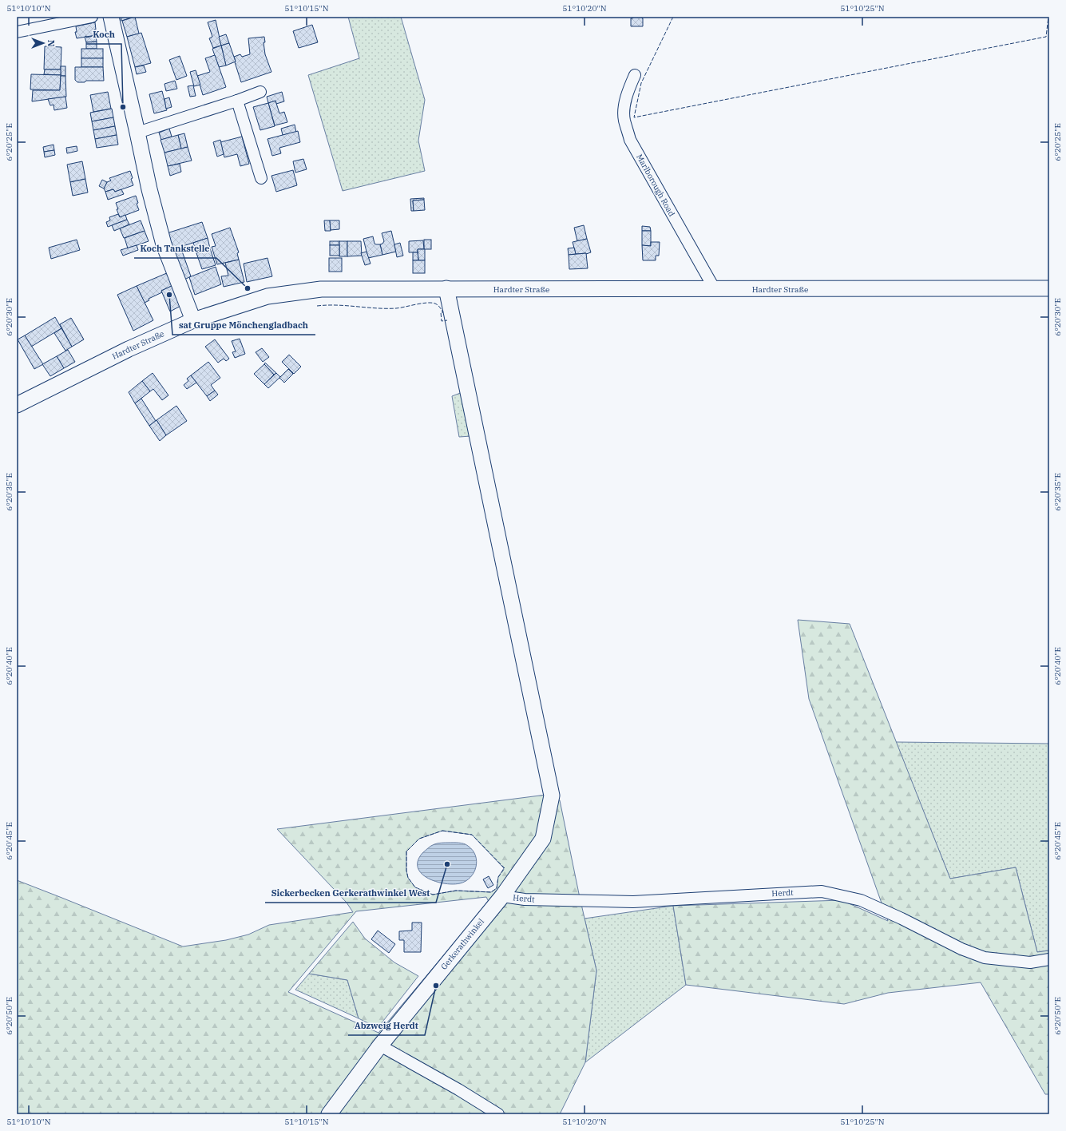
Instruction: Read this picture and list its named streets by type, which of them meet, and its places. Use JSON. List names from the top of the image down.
{
  "streets": {
    "street": [
      "Marlborough Road",
      "Hardter Straße",
      "Herdt",
      "Gerkerathwinkel"
    ]
  },
  "crossings": [
    ["Marlborough Road", "Hardter Straße"],
    ["Hardter Straße", "Gerkerathwinkel"],
    ["Herdt", "Gerkerathwinkel"]
  ],
  "places": [
    "Koch",
    "Koch Tankstelle",
    "sat Gruppe Mönchengladbach",
    "Sickerbecken Gerkerathwinkel West",
    "Abzweig Herdt"
  ],
  "north": "right",
  "coordinates": [
    "51°10'10\"N",
    "51°10'15\"N",
    "51°10'20\"N",
    "51°10'25\"N",
    "6°20'25\"E",
    "6°20'30\"E",
    "6°20'35\"E",
    "6°20'40\"E",
    "6°20'45\"E",
    "6°20'50\"E"
  ]
}
